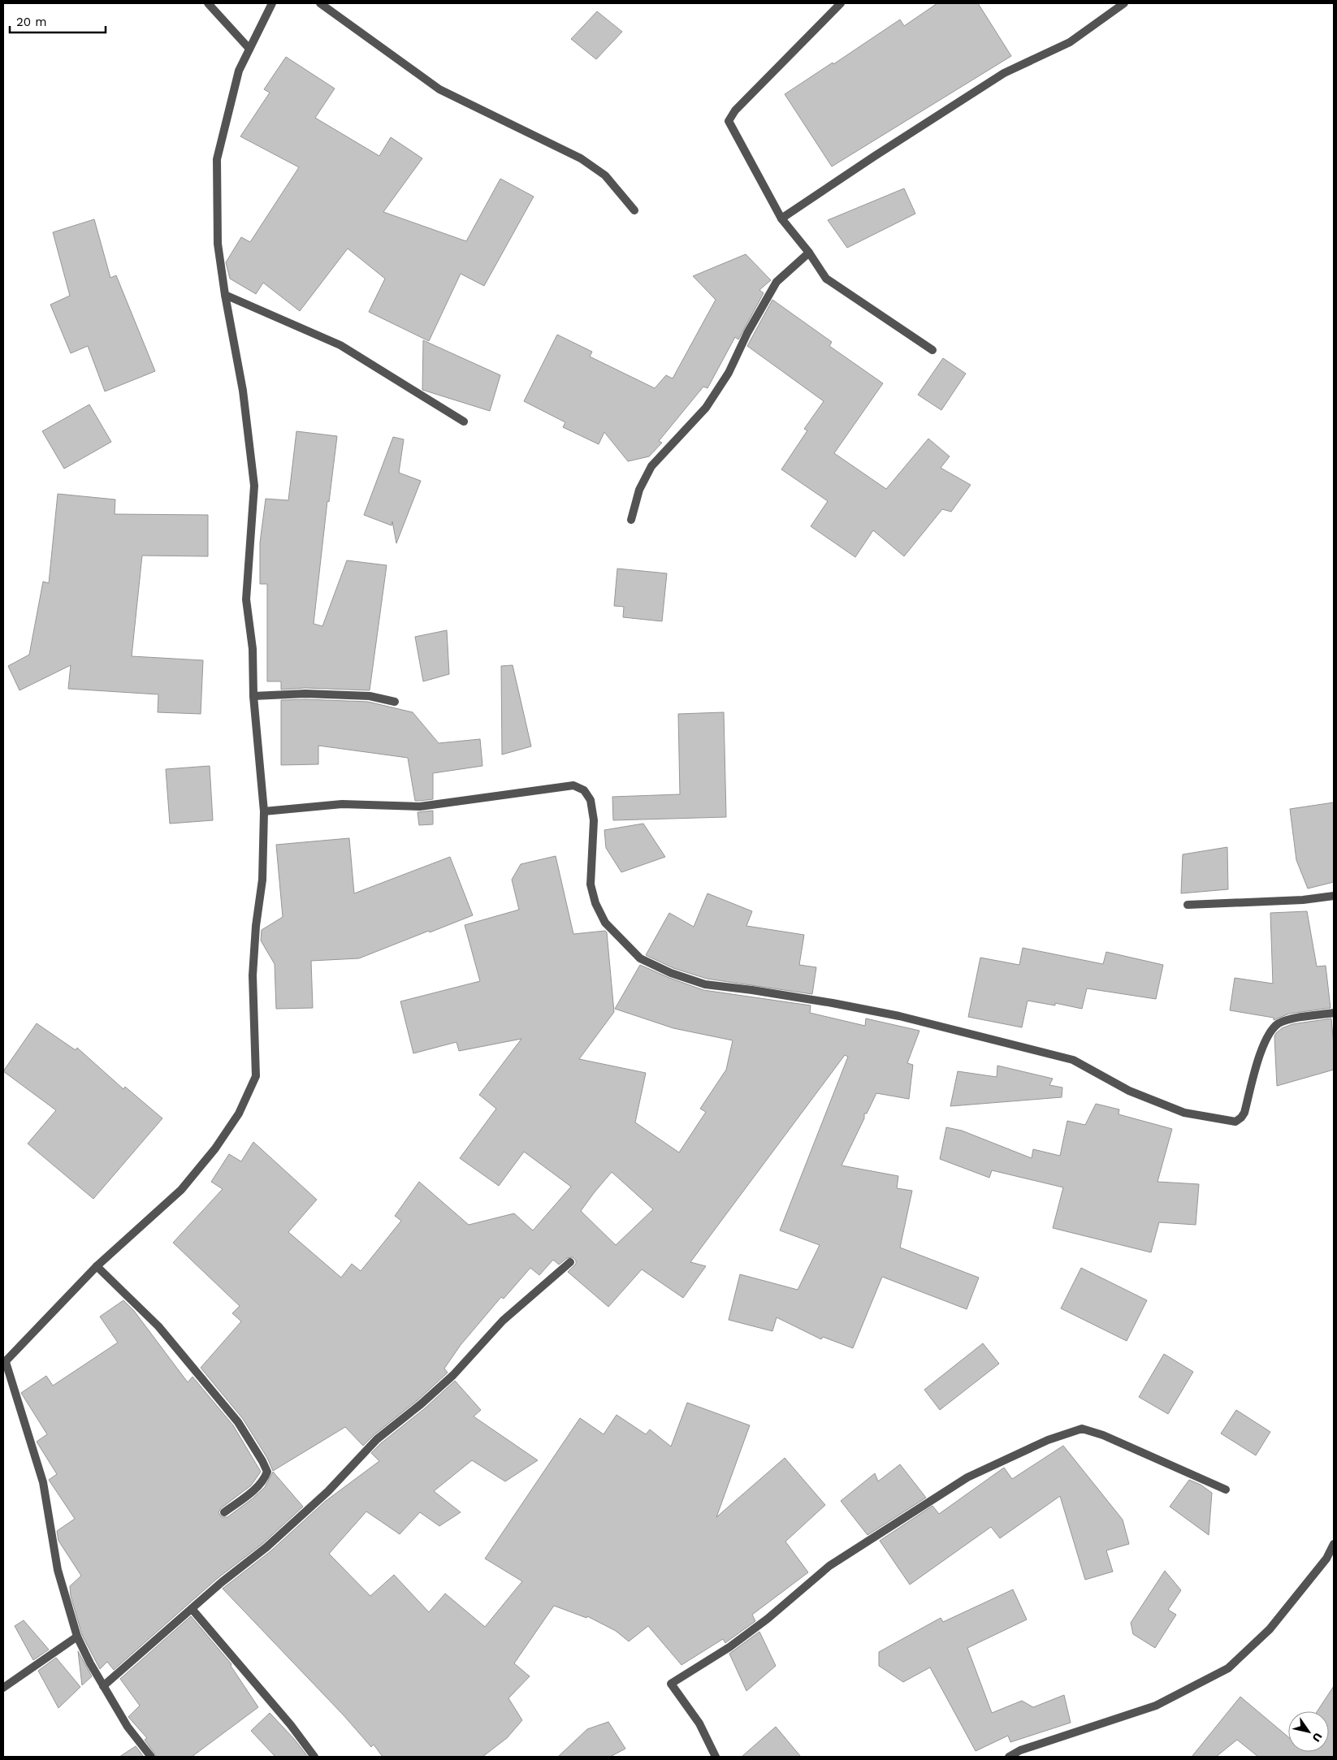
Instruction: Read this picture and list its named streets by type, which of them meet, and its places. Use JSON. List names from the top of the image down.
{
  "scale_bar": "20 m",
  "north": "bottom right"
}
